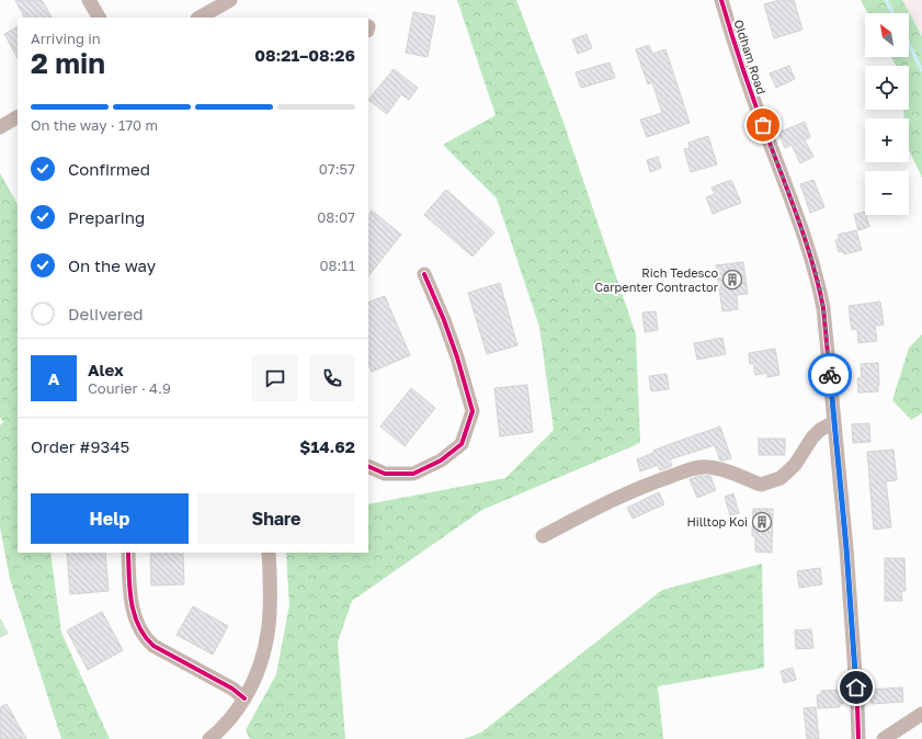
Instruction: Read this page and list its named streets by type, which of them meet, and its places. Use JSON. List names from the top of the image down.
{
  "streets": {
    "street": ["Oldham Road"]
  },
  "places": {
    "building": ["Rich Tedesco Carpenter Contractor", "Hilltop Koi"]
  },
  "north": "top left",
  "page": {
    "map_buttons": ["+", "−"],
    "heading": ["2 min", "Arriving in", "08:21–08:26"],
    "panel": [
      "Alex",
      "Courier · 4.9",
      "Order #9345",
      "$14.62"
    ],
    "bar": "On the way · 170 m",
    "list": [
      ["Confirmed", "07:57"],
      ["Preparing", "08:07"],
      ["On the way", "08:11"],
      "Delivered"
    ],
    "round": "A",
    "buttons": ["Help", "Share"]
  }
}
